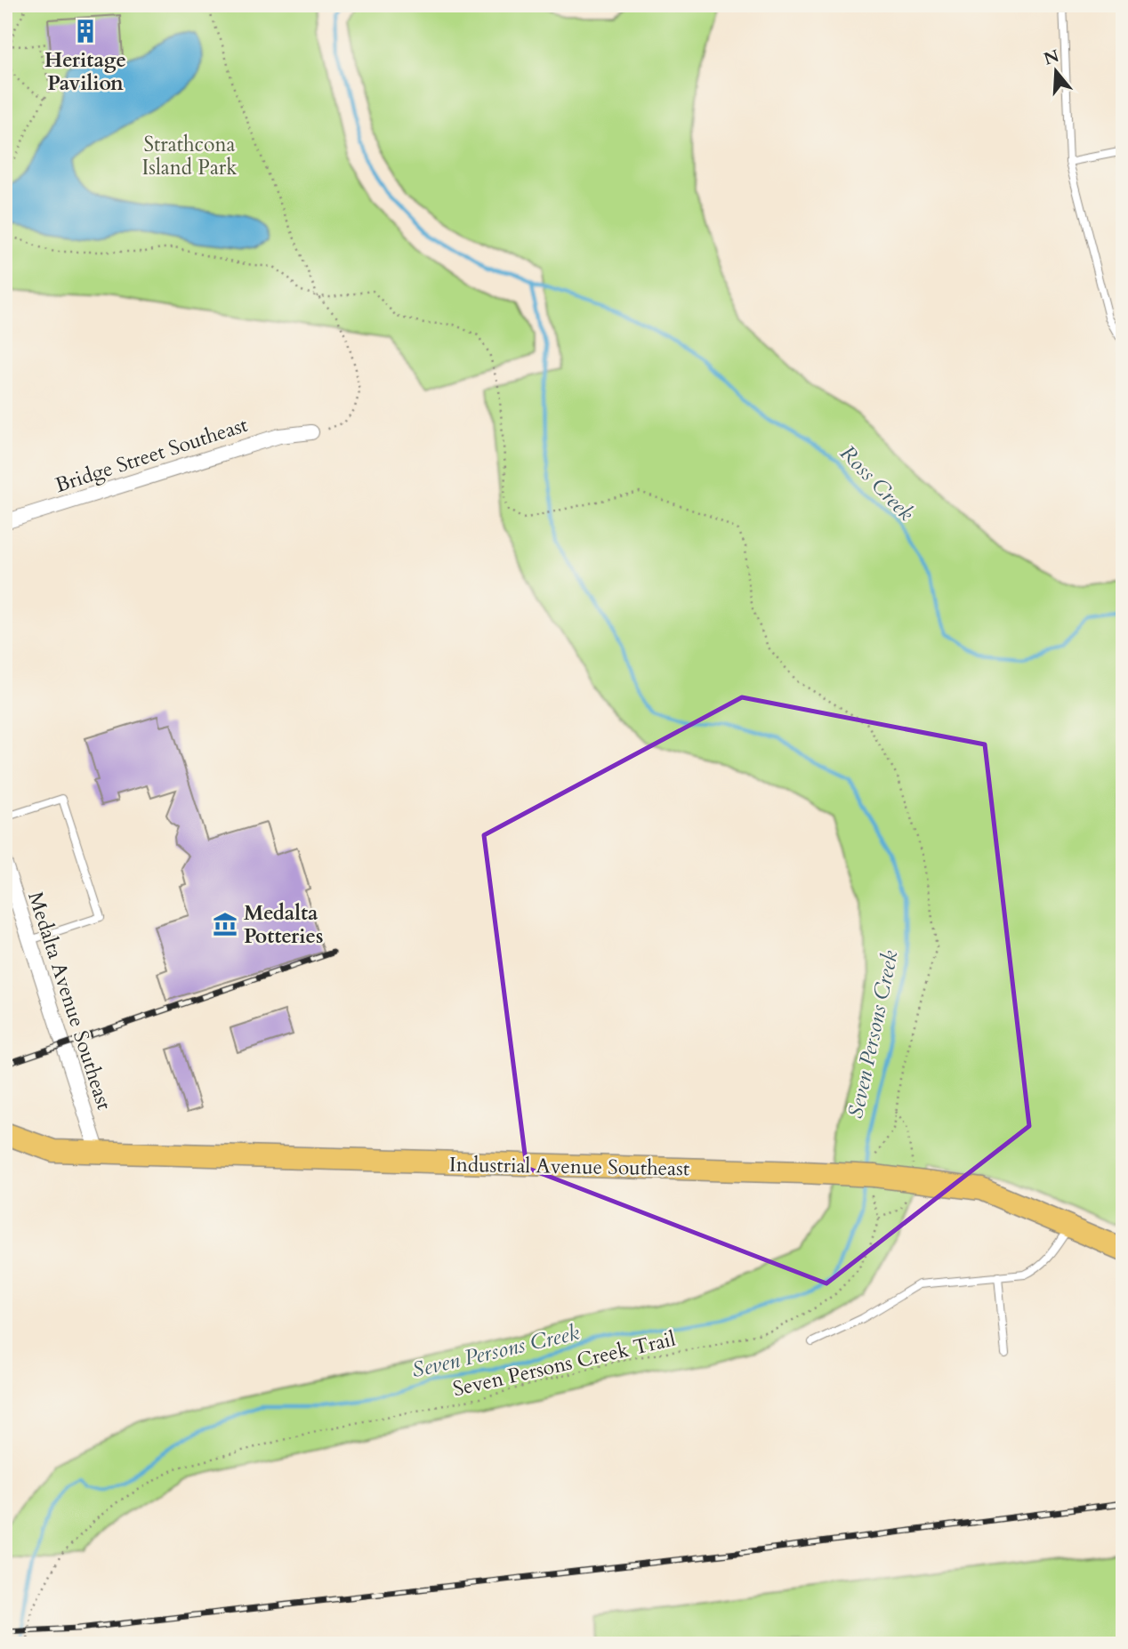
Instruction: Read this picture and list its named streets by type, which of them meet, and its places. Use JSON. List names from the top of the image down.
{
  "streets": {
    "main road": ["Industrial Avenue Southeast"],
    "street": ["Bridge Street Southeast", "Medalta Avenue Southeast"],
    "path": ["Seven Persons Creek Trail"]
  },
  "crossings": [
    ["Medalta Avenue Southeast", "Industrial Avenue Southeast"],
    ["Industrial Avenue Southeast", "Seven Persons Creek Trail"]
  ],
  "water": ["Ross Creek", "Seven Persons Creek"],
  "parks": ["Strathcona Island Park"],
  "places": {
    "building": ["Heritage Pavilion"],
    "museum": ["Medalta Potteries"]
  },
  "north": "top"
}
